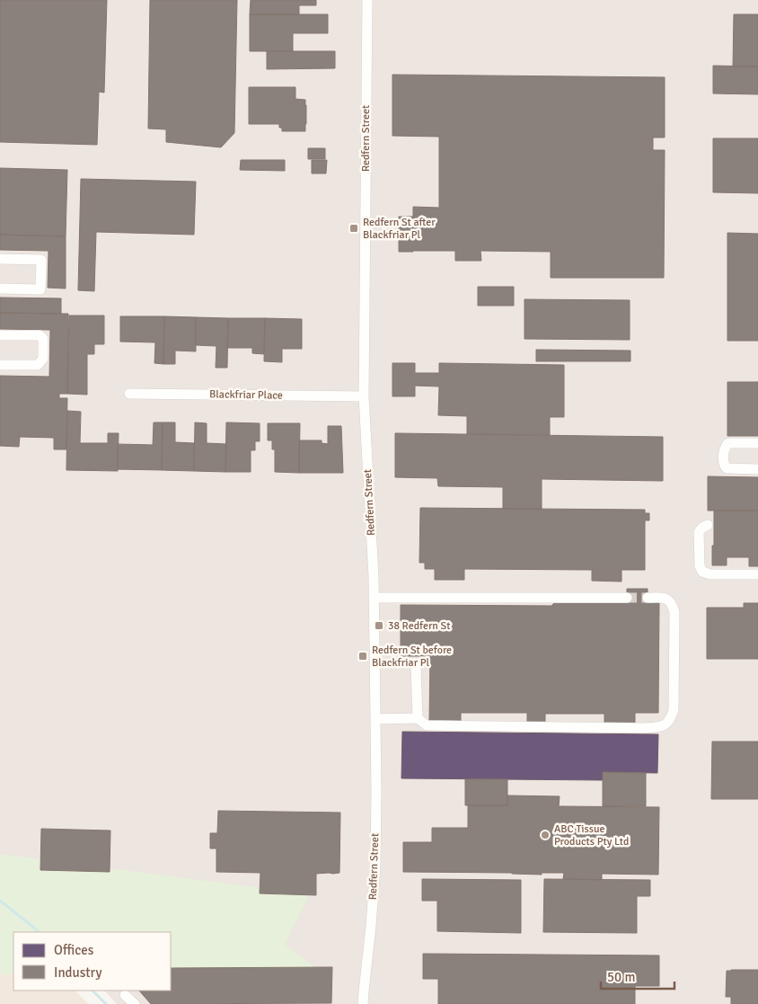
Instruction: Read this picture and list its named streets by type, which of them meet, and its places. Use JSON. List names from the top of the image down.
{
  "streets": {
    "street": ["Redfern Street", "Blackfriar Place"]
  },
  "crossings": [
    ["Redfern Street", "Blackfriar Place"]
  ],
  "places": {
    "transit": ["Redfern St after Blackfriar Pl", "38 Redfern St", "Redfern St before Blackfriar Pl"],
    "other": ["ABC Tissue Products Pty Ltd"]
  },
  "legend": ["Offices", "Industry"],
  "scale_bar": "50 m"
}
